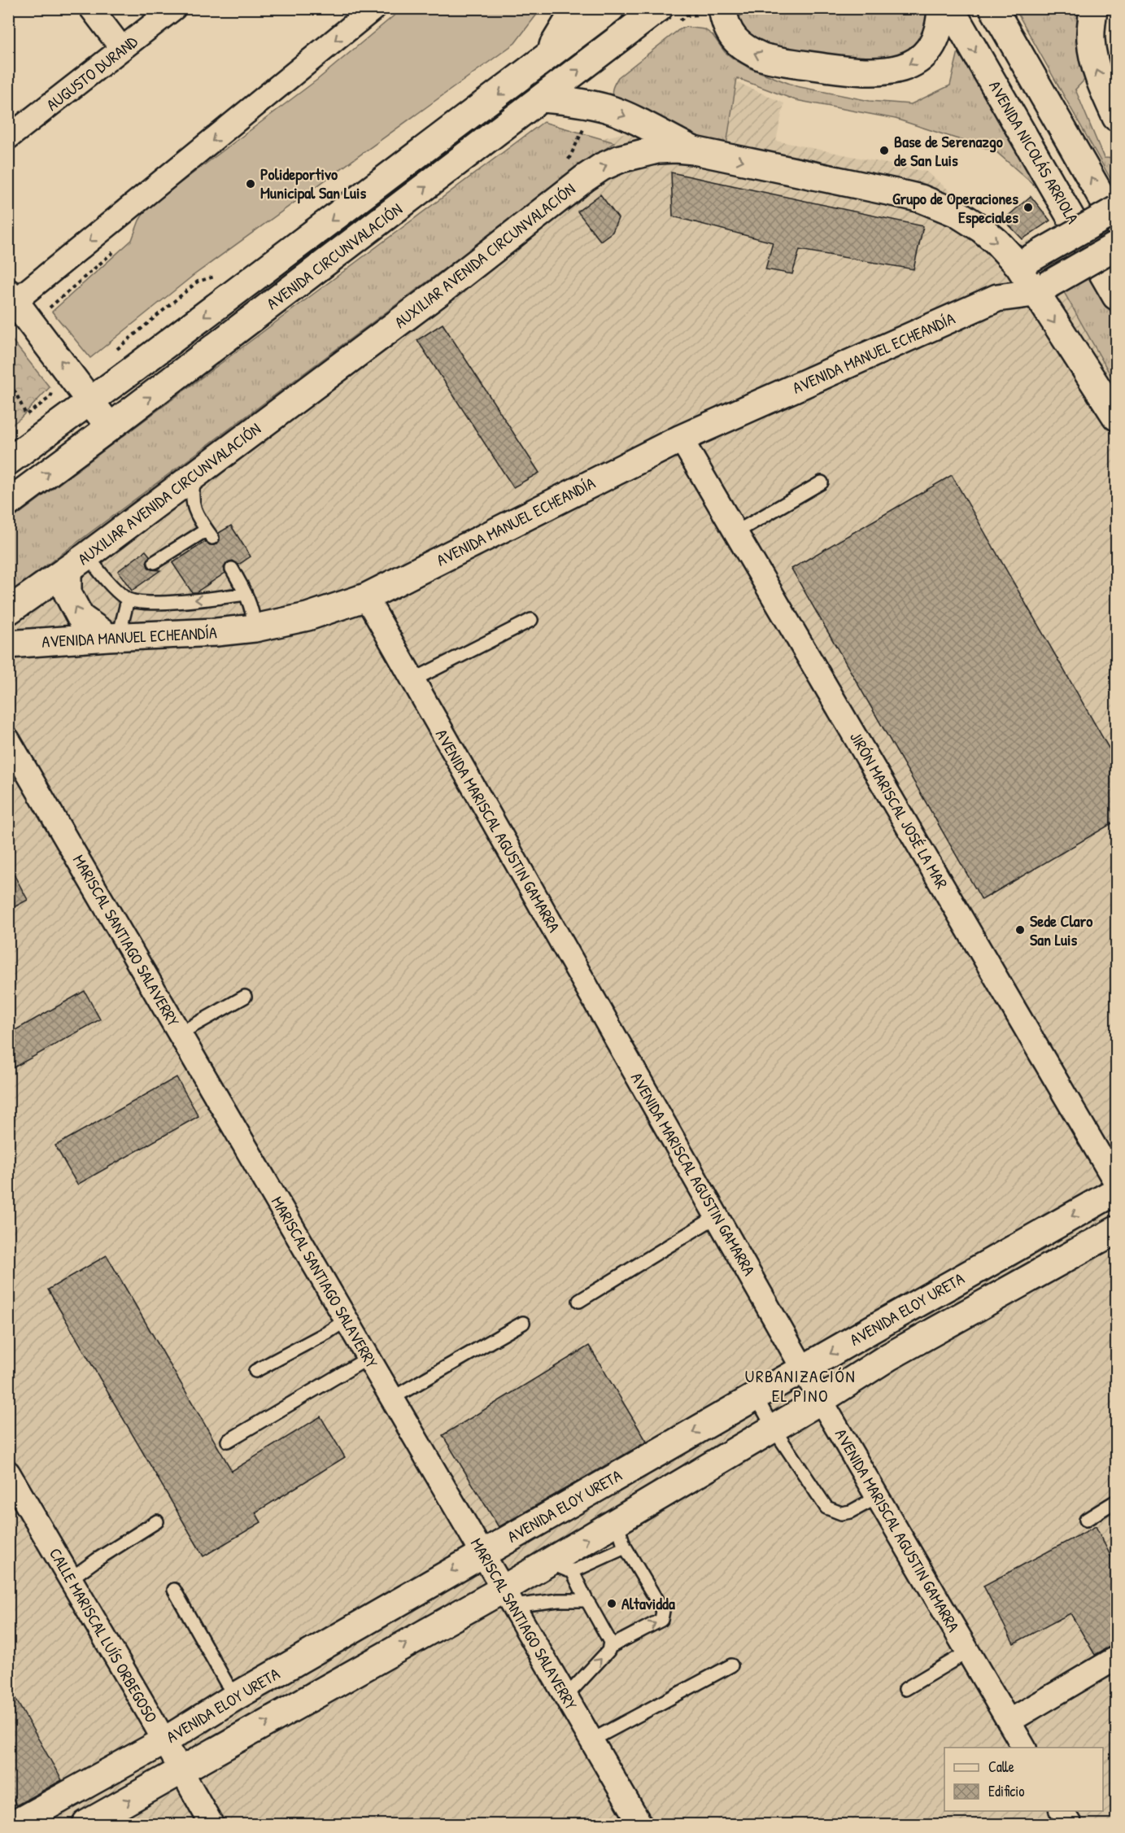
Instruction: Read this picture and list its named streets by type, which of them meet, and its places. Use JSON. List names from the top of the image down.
{
  "streets": {
    "street": [
      "AUGUSTO DURAND",
      "AVENIDA NICOLÁS ARRIOLA",
      "AUXILIAR AVENIDA CIRCUNVALACIÓN",
      "AVENIDA CIRCUNVALACIÓN",
      "AVENIDA MANUEL ECHEANDÍA",
      "JIRÓN MARISCAL JOSÉ LA MAR",
      "AVENIDA MARISCAL AGUSTIN GAMARRA",
      "MARISCAL SANTIAGO SALAVERRY",
      "AVENIDA ELOY URETA",
      "CALLE MARISCAL LUÍS ORBEGOSO"
    ]
  },
  "crossings": [
    ["AUXILIAR AVENIDA CIRCUNVALACIÓN", "AVENIDA MANUEL ECHEANDÍA"],
    ["AVENIDA MANUEL ECHEANDÍA", "JIRÓN MARISCAL JOSÉ LA MAR"],
    ["AVENIDA MANUEL ECHEANDÍA", "AVENIDA MARISCAL AGUSTIN GAMARRA"],
    ["AVENIDA MARISCAL AGUSTIN GAMARRA", "AVENIDA ELOY URETA"],
    ["MARISCAL SANTIAGO SALAVERRY", "AVENIDA ELOY URETA"],
    ["AVENIDA ELOY URETA", "CALLE MARISCAL LUÍS ORBEGOSO"]
  ],
  "one_way": ["AUXILIAR AVENIDA CIRCUNVALACIÓN"],
  "districts": ["URBANIZACIÓN EL PINO"],
  "places": [
    "Base de Serenazgo de San Luis",
    "Polideportivo Municipal San Luis",
    "Grupo de Operaciones Especiales",
    "Sede Claro San Luis",
    "Altavidda"
  ],
  "legend": ["Calle", "Edificio"]
}
